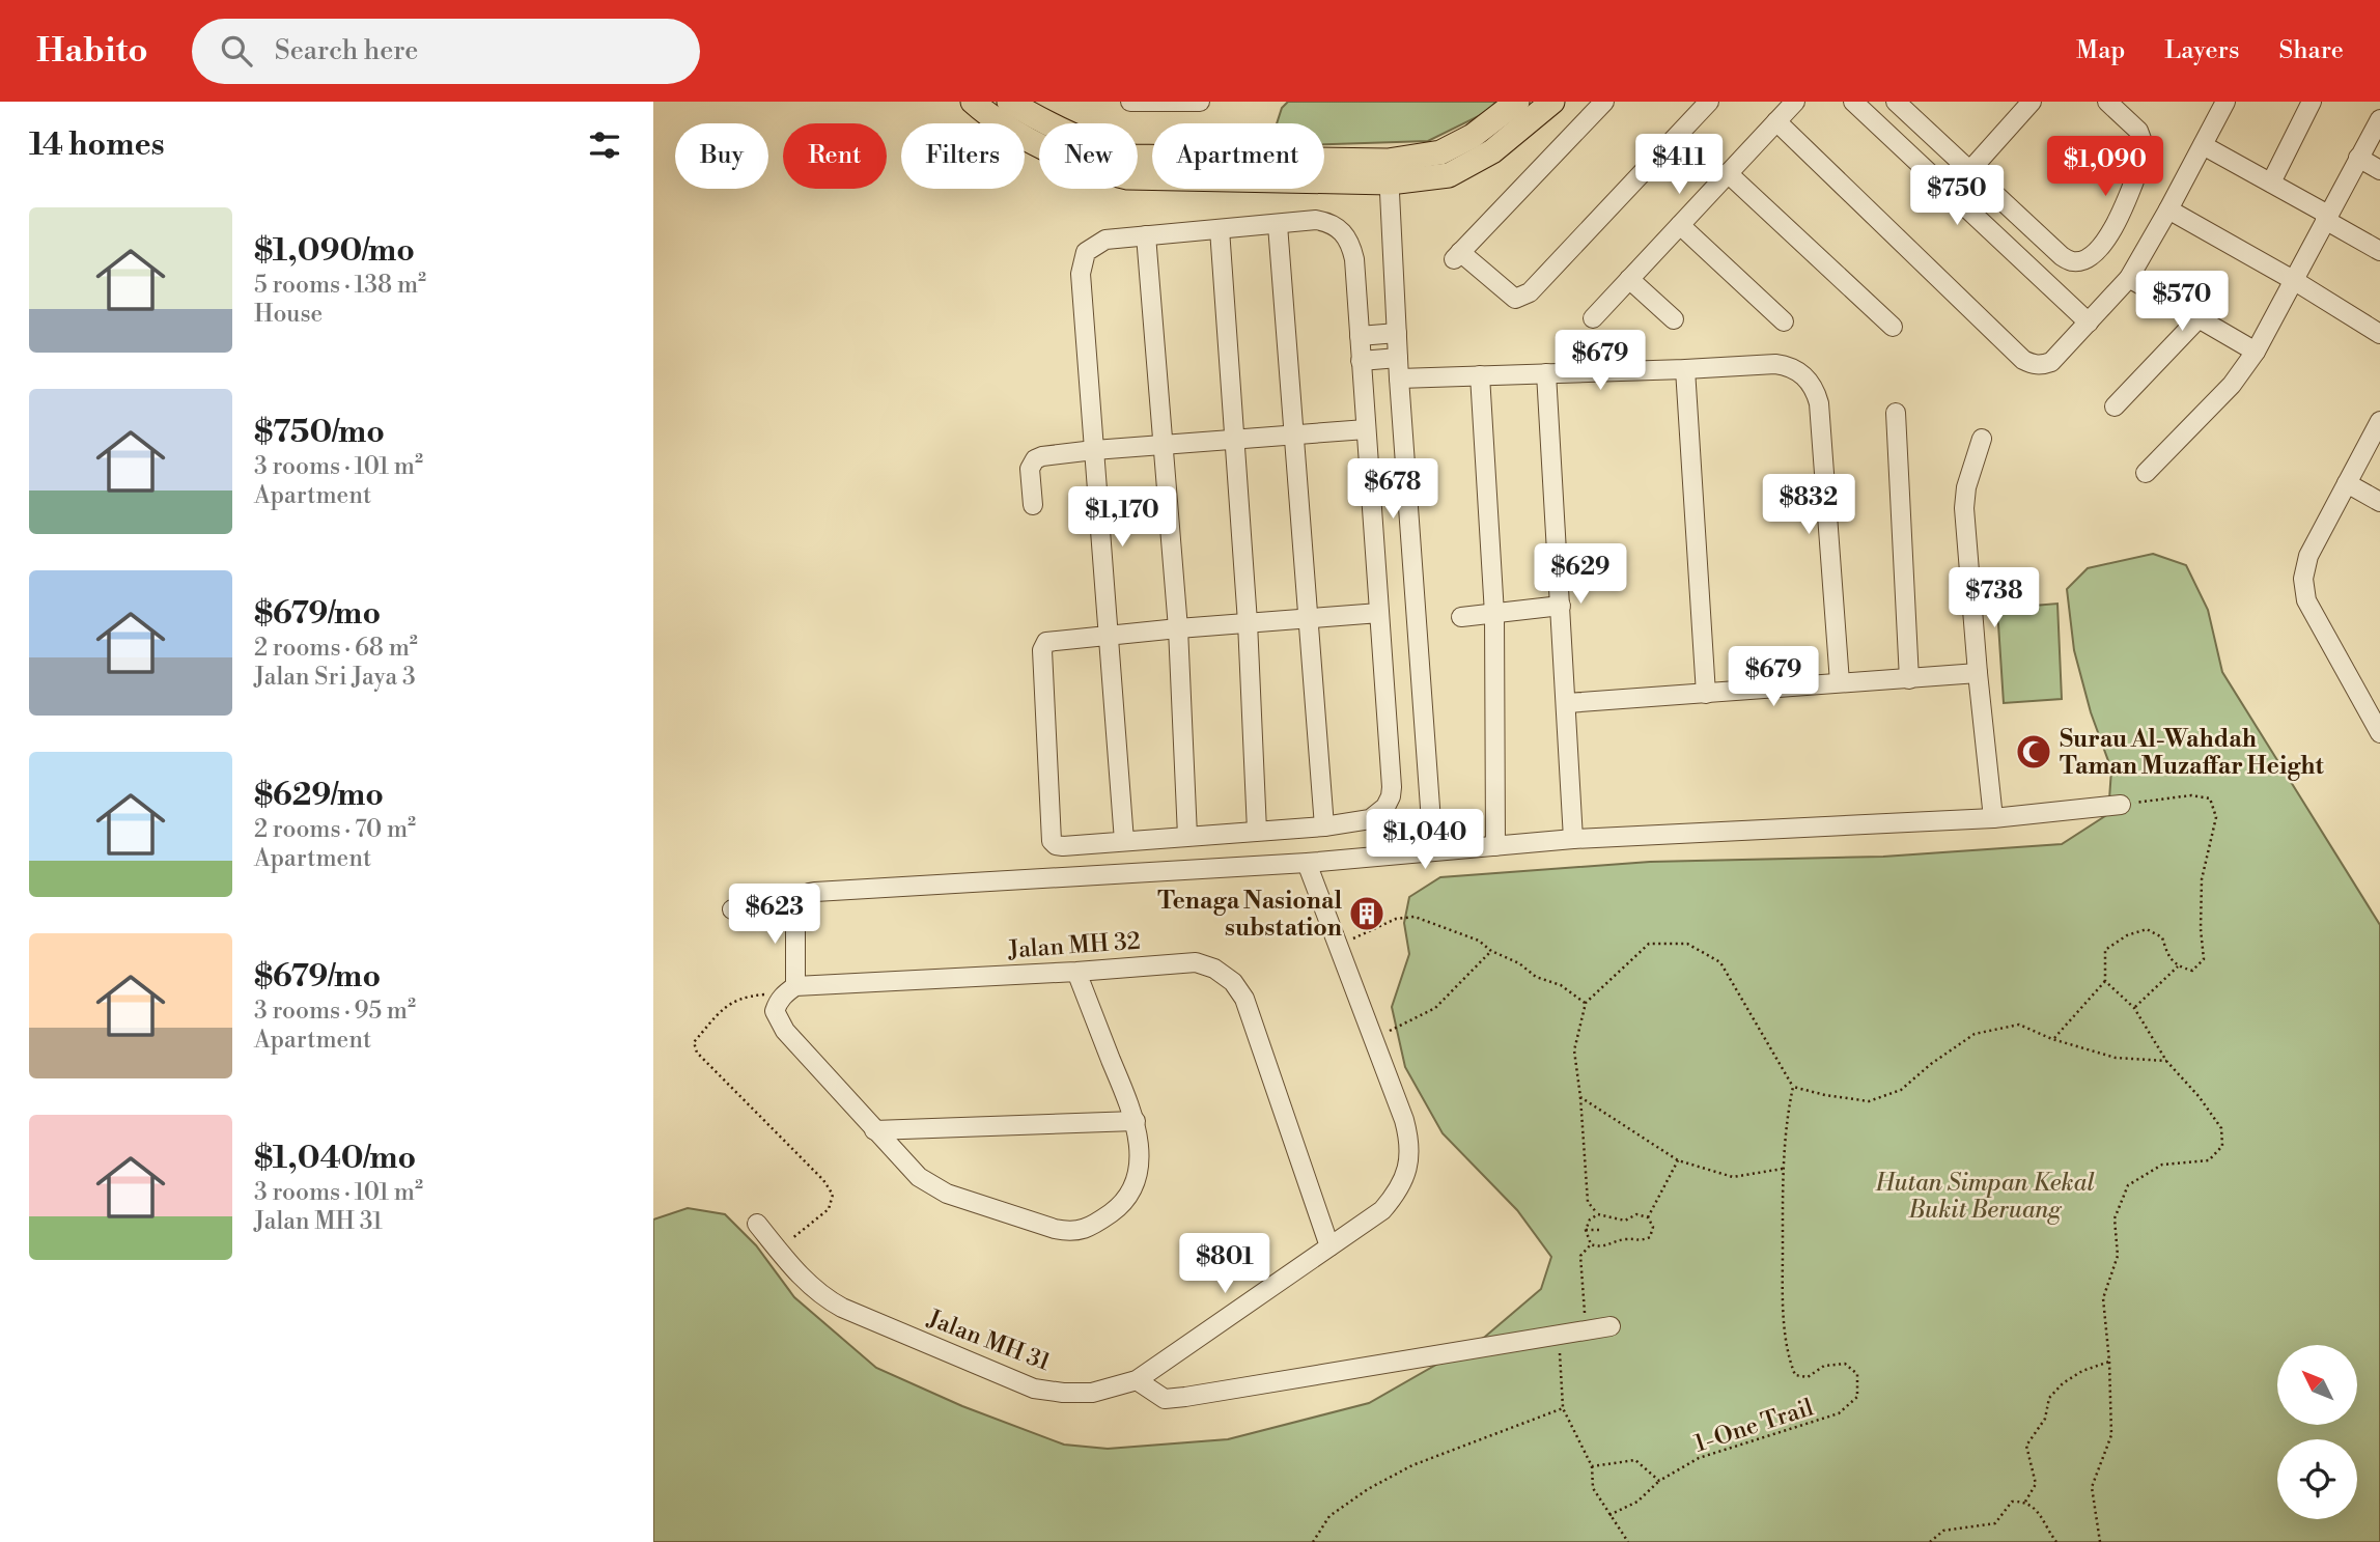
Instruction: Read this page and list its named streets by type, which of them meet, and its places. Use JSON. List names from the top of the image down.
{
  "streets": {
    "street": ["Jalan MH 32", "Jalan MH 31"],
    "path": ["1-One Trail"]
  },
  "crossings": [
    ["Jalan MH 32", "Jalan MH 31"]
  ],
  "parks": ["Hutan Simpan Kekal Bukit Beruang"],
  "places": {
    "mosque": ["Surau Al-Wahdah Taman Muzaffar Height"],
    "building": ["Tenaga Nasional substation"]
  },
  "north": "top left",
  "page": {
    "header": "Habito",
    "search": "Search here",
    "nav": ["Map", "Layers", "Share"],
    "heading": "14 homes",
    "chip": [
      "Buy",
      "Rent",
      "Filters",
      "New",
      "Apartment"
    ],
    "price": [
      "$411",
      "$1,090",
      "$750",
      "$570",
      "$679",
      "$678",
      "$832",
      "$1,170",
      "$629",
      "$738",
      "$679",
      "$1,040",
      "$623",
      "$801"
    ],
    "list": [
      {
        "name": "$1,090/mo",
        "note": "5 rooms · 138 m² · House"
      },
      {
        "name": "$750/mo",
        "note": "3 rooms · 101 m² · Apartment"
      },
      {
        "name": "$679/mo",
        "note": "2 rooms · 68 m² · Jalan Sri Jaya 3"
      },
      {
        "name": "$629/mo",
        "note": "2 rooms · 70 m² · Apartment"
      },
      {
        "name": "$679/mo",
        "note": "3 rooms · 95 m² · Apartment"
      },
      {
        "name": "$1,040/mo",
        "note": "3 rooms · 101 m² · Jalan MH 31"
      }
    ]
  }
}
